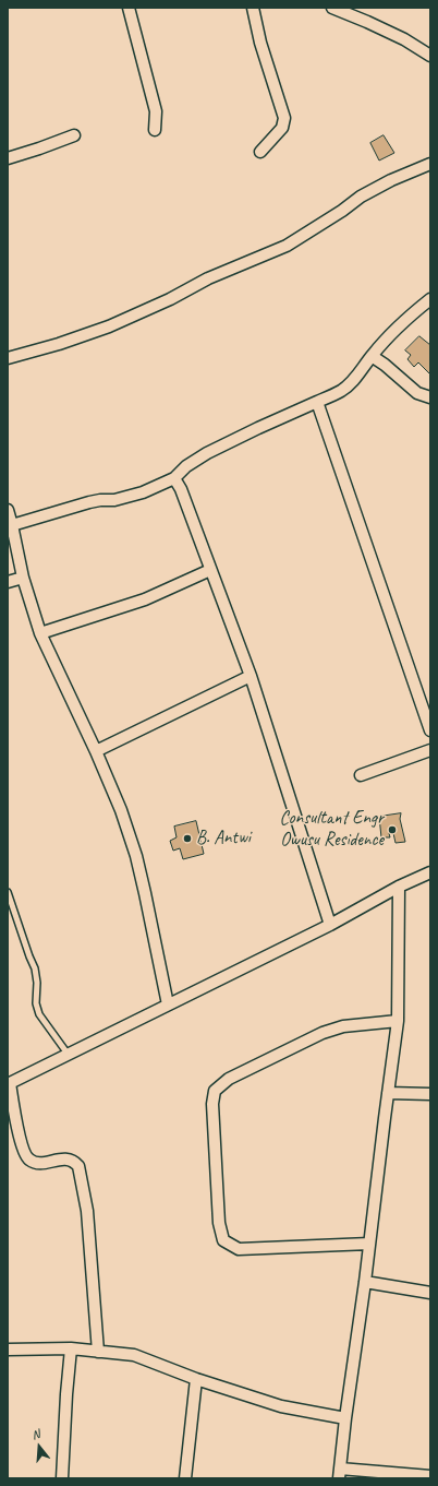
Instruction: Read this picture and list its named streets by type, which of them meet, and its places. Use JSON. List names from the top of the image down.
{
  "places": ["Consultant Engr Owusu Residence", "B. Antwi"],
  "north": "top"
}
